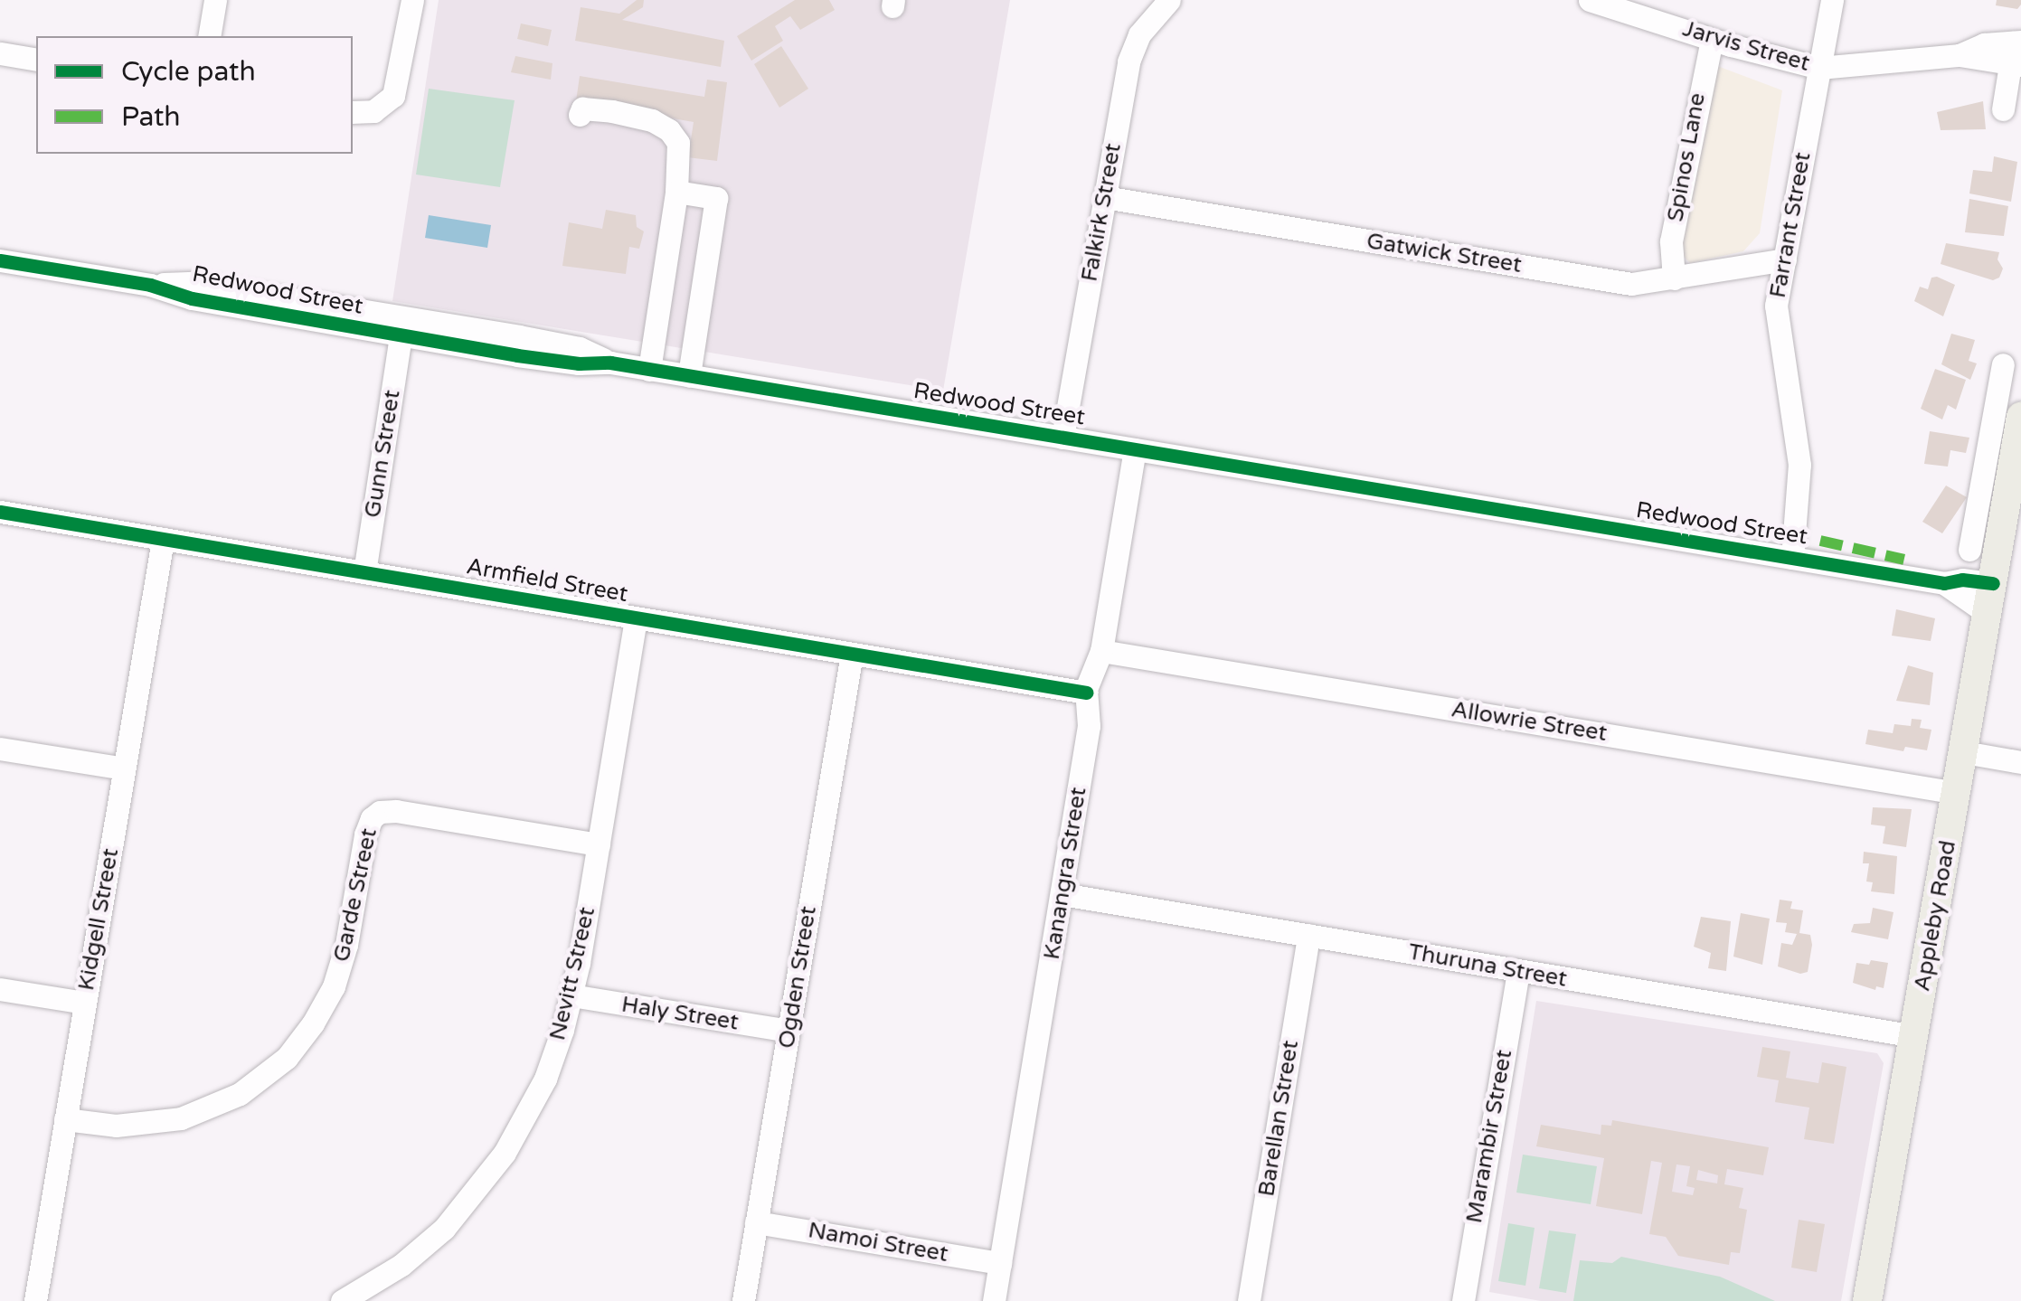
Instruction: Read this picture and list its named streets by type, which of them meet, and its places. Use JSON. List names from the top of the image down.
{
  "streets": {
    "main road": ["Appleby Road"],
    "street": [
      "Jarvis Street",
      "Spinos Lane",
      "Falkirk Street",
      "Farrant Street",
      "Gatwick Street",
      "Redwood Street",
      "Gunn Street",
      "Armfield Street",
      "Allowrie Street",
      "Kanangra Street",
      "Garde Street",
      "Kidgell Street",
      "Thuruna Street",
      "Nevitt Street",
      "Ogden Street",
      "Haly Street",
      "Barellan Street",
      "Marambir Street",
      "Namoi Street"
    ]
  },
  "crossings": [
    ["Jarvis Street", "Spinos Lane"],
    ["Jarvis Street", "Farrant Street"],
    ["Spinos Lane", "Gatwick Street"],
    ["Falkirk Street", "Gatwick Street"],
    ["Falkirk Street", "Redwood Street"],
    ["Farrant Street", "Gatwick Street"],
    ["Farrant Street", "Redwood Street"],
    ["Redwood Street", "Gunn Street"],
    ["Redwood Street", "Kanangra Street"],
    ["Redwood Street", "Appleby Road"],
    ["Gunn Street", "Armfield Street"],
    ["Armfield Street", "Kanangra Street"],
    ["Armfield Street", "Kidgell Street"],
    ["Armfield Street", "Nevitt Street"],
    ["Armfield Street", "Ogden Street"],
    ["Allowrie Street", "Kanangra Street"],
    ["Allowrie Street", "Appleby Road"],
    ["Kanangra Street", "Thuruna Street"],
    ["Kanangra Street", "Namoi Street"],
    ["Garde Street", "Kidgell Street"],
    ["Garde Street", "Nevitt Street"],
    ["Appleby Road", "Thuruna Street"],
    ["Thuruna Street", "Barellan Street"],
    ["Thuruna Street", "Marambir Street"],
    ["Nevitt Street", "Haly Street"],
    ["Ogden Street", "Haly Street"],
    ["Ogden Street", "Namoi Street"]
  ],
  "legend": ["Cycle path", "Path"]
}
